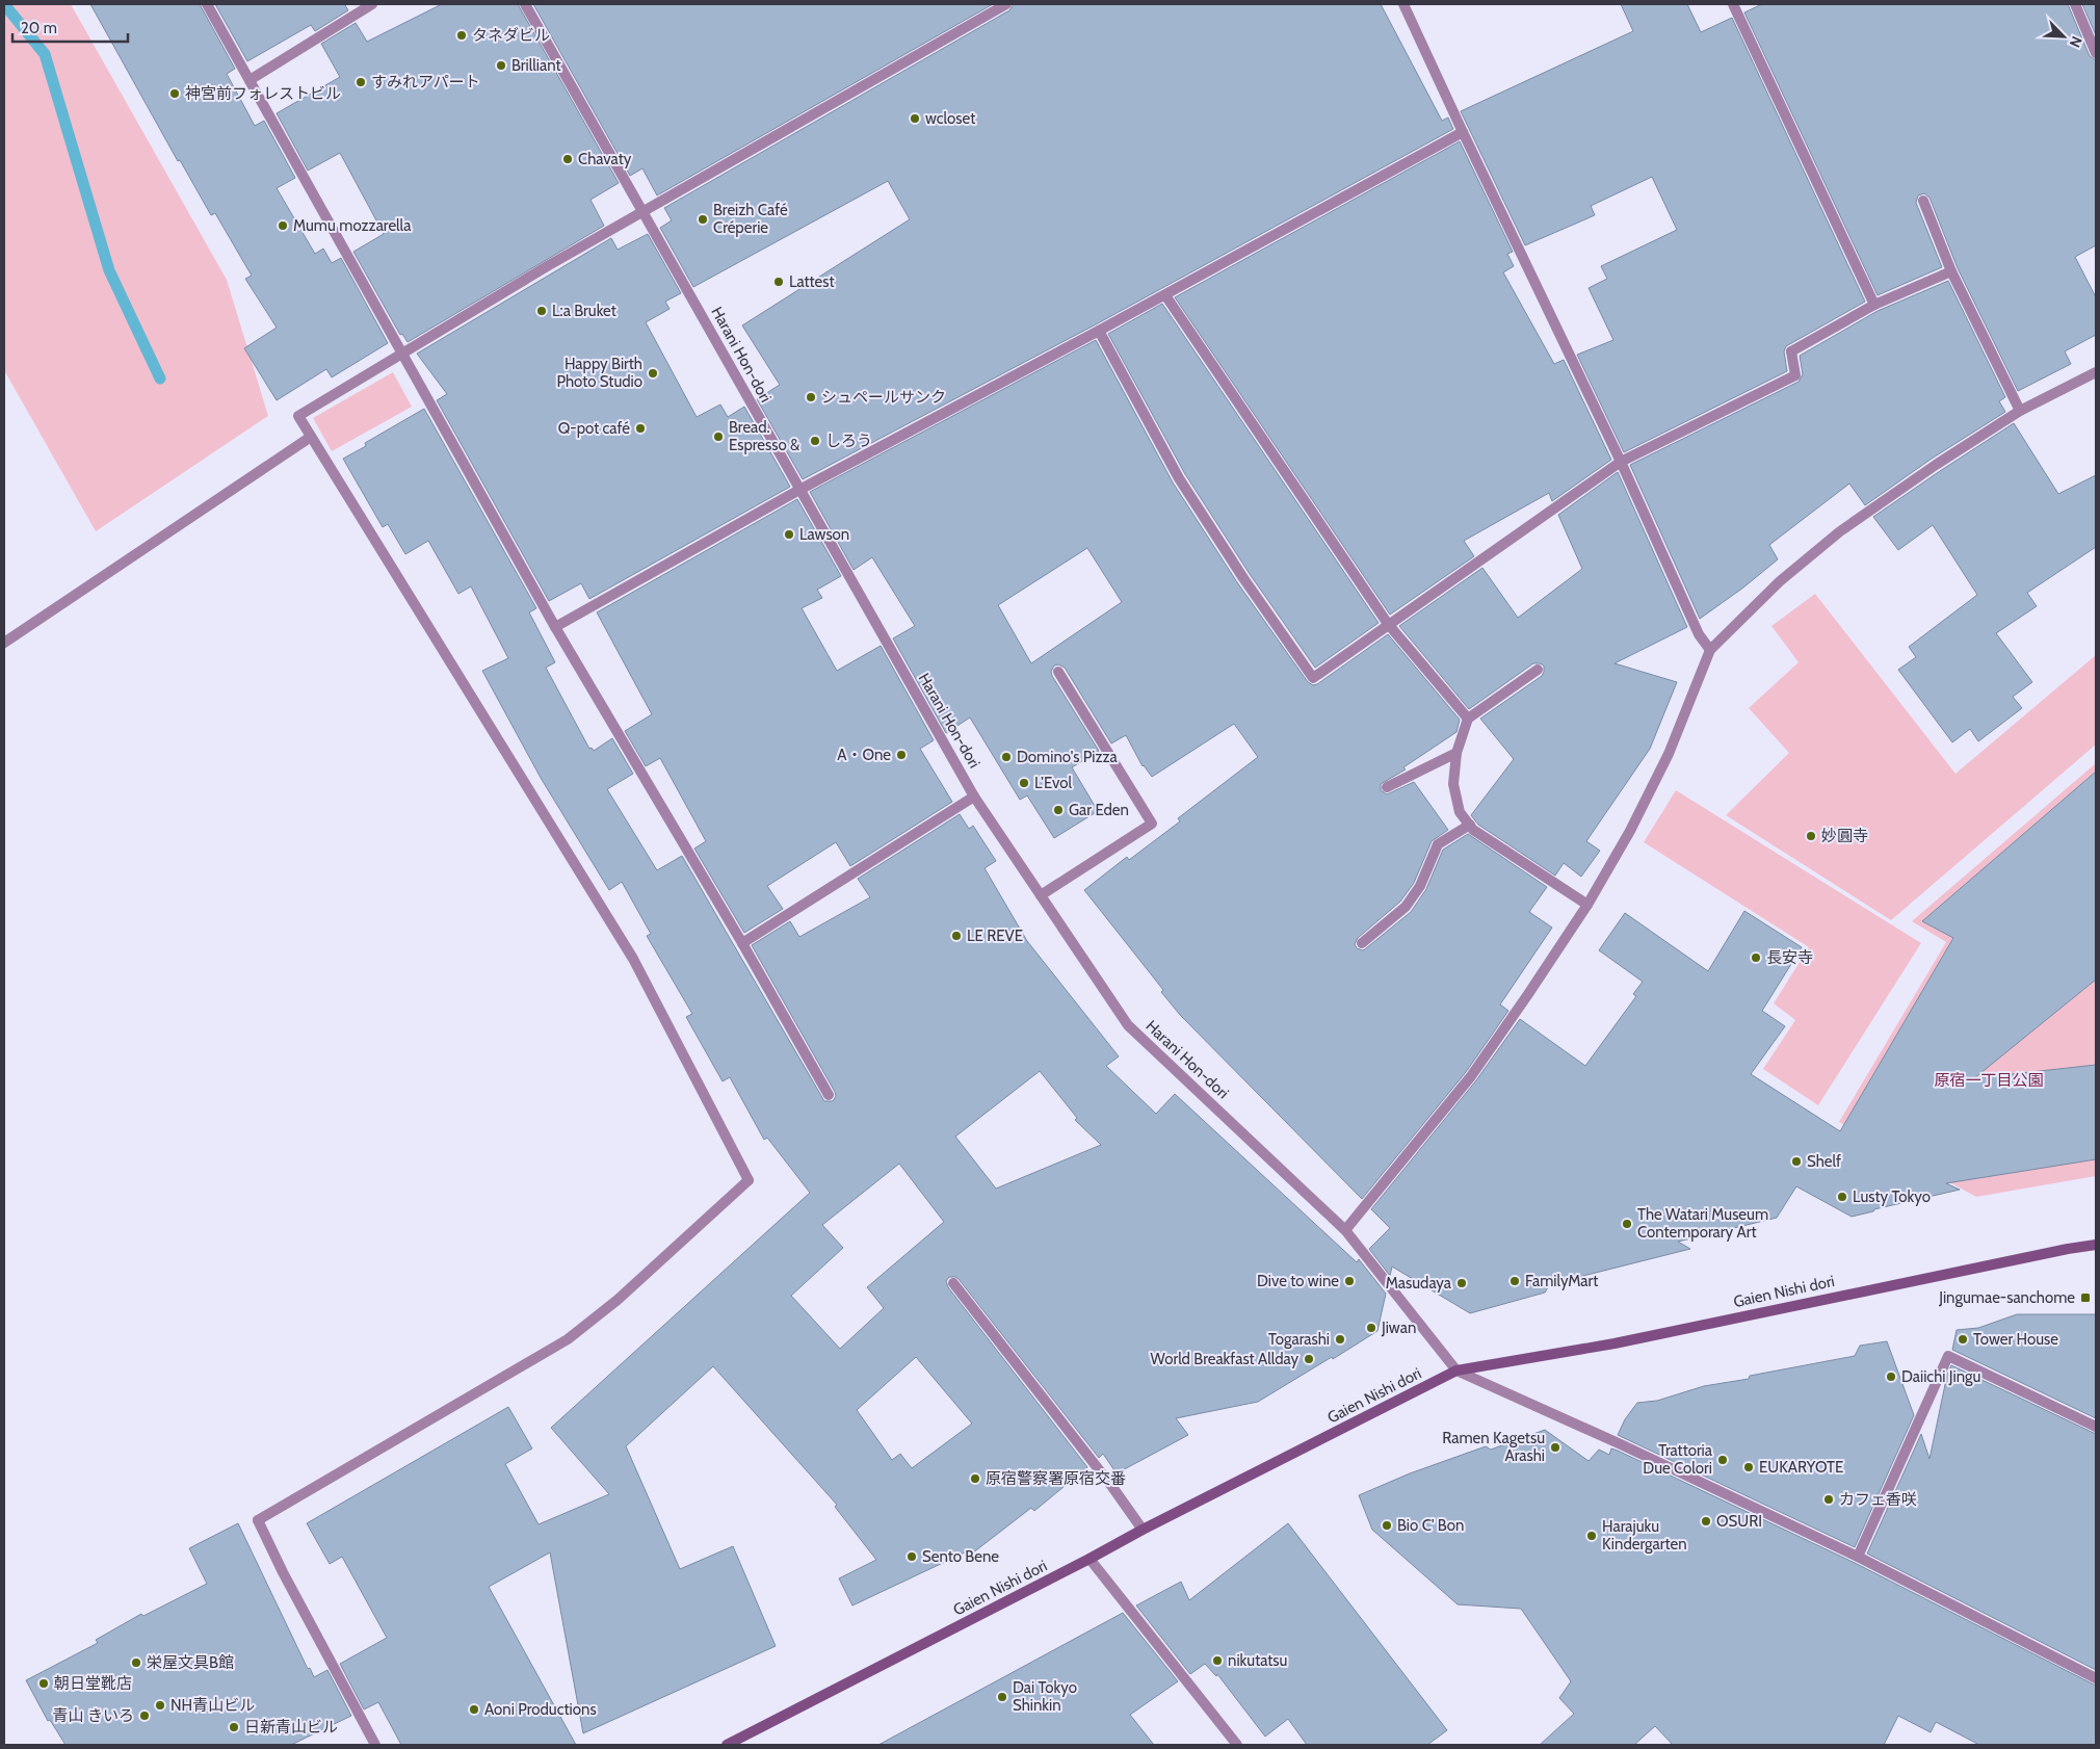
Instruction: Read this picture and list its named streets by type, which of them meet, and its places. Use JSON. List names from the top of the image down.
{
  "streets": {
    "main road": ["Gaien Nishi dori"],
    "street": ["Harani Hon-dori"]
  },
  "crossings": [
    ["Harani Hon-dori", "Gaien Nishi dori"]
  ],
  "parks": ["原宿一丁目公園"],
  "places": {
    "other": [
      "タネダビル",
      "Brilliant",
      "すみれアパート",
      "神宮前フォレストビル",
      "wcloset",
      "Chavaty",
      "Breizh Café Créperie",
      "Mumu mozzarella",
      "Lattest",
      "L:a Bruket",
      "Happy Birth Photo Studio",
      "シュペールサンク",
      "Q-pot café",
      "Bread. Espresso &",
      "しろう",
      "Lawson",
      "A・One",
      "Domino's Pizza",
      "L’Evol",
      "Gar Eden",
      "妙圓寺",
      "LE REVE",
      "長安寺",
      "Shelf",
      "Lusty Tokyo",
      "The Watari Museum Contemporary Art",
      "Dive to wine",
      "FamilyMart",
      "Masudaya",
      "Jiwan",
      "Togarashi",
      "Tower House",
      "World Breakfast Allday",
      "Daiichi Jingu",
      "Ramen Kagetsu Arashi",
      "Trattoria Due Colori",
      "EUKARYOTE",
      "原宿警察署原宿交番",
      "カフェ香咲",
      "OSURI",
      "Bio C' Bon",
      "Harajuku Kindergarten",
      "Sento Bene",
      "nikutatsu",
      "栄屋文具B館",
      "朝日堂靴店",
      "Dai Tokyo Shinkin",
      "NH青山ビル",
      "Aoni Productions",
      "青山 きいろ",
      "日新青山ビル"
    ],
    "transit": ["Jingumae-sanchome"]
  },
  "scale_bar": "20 m",
  "north": "bottom right"
}
